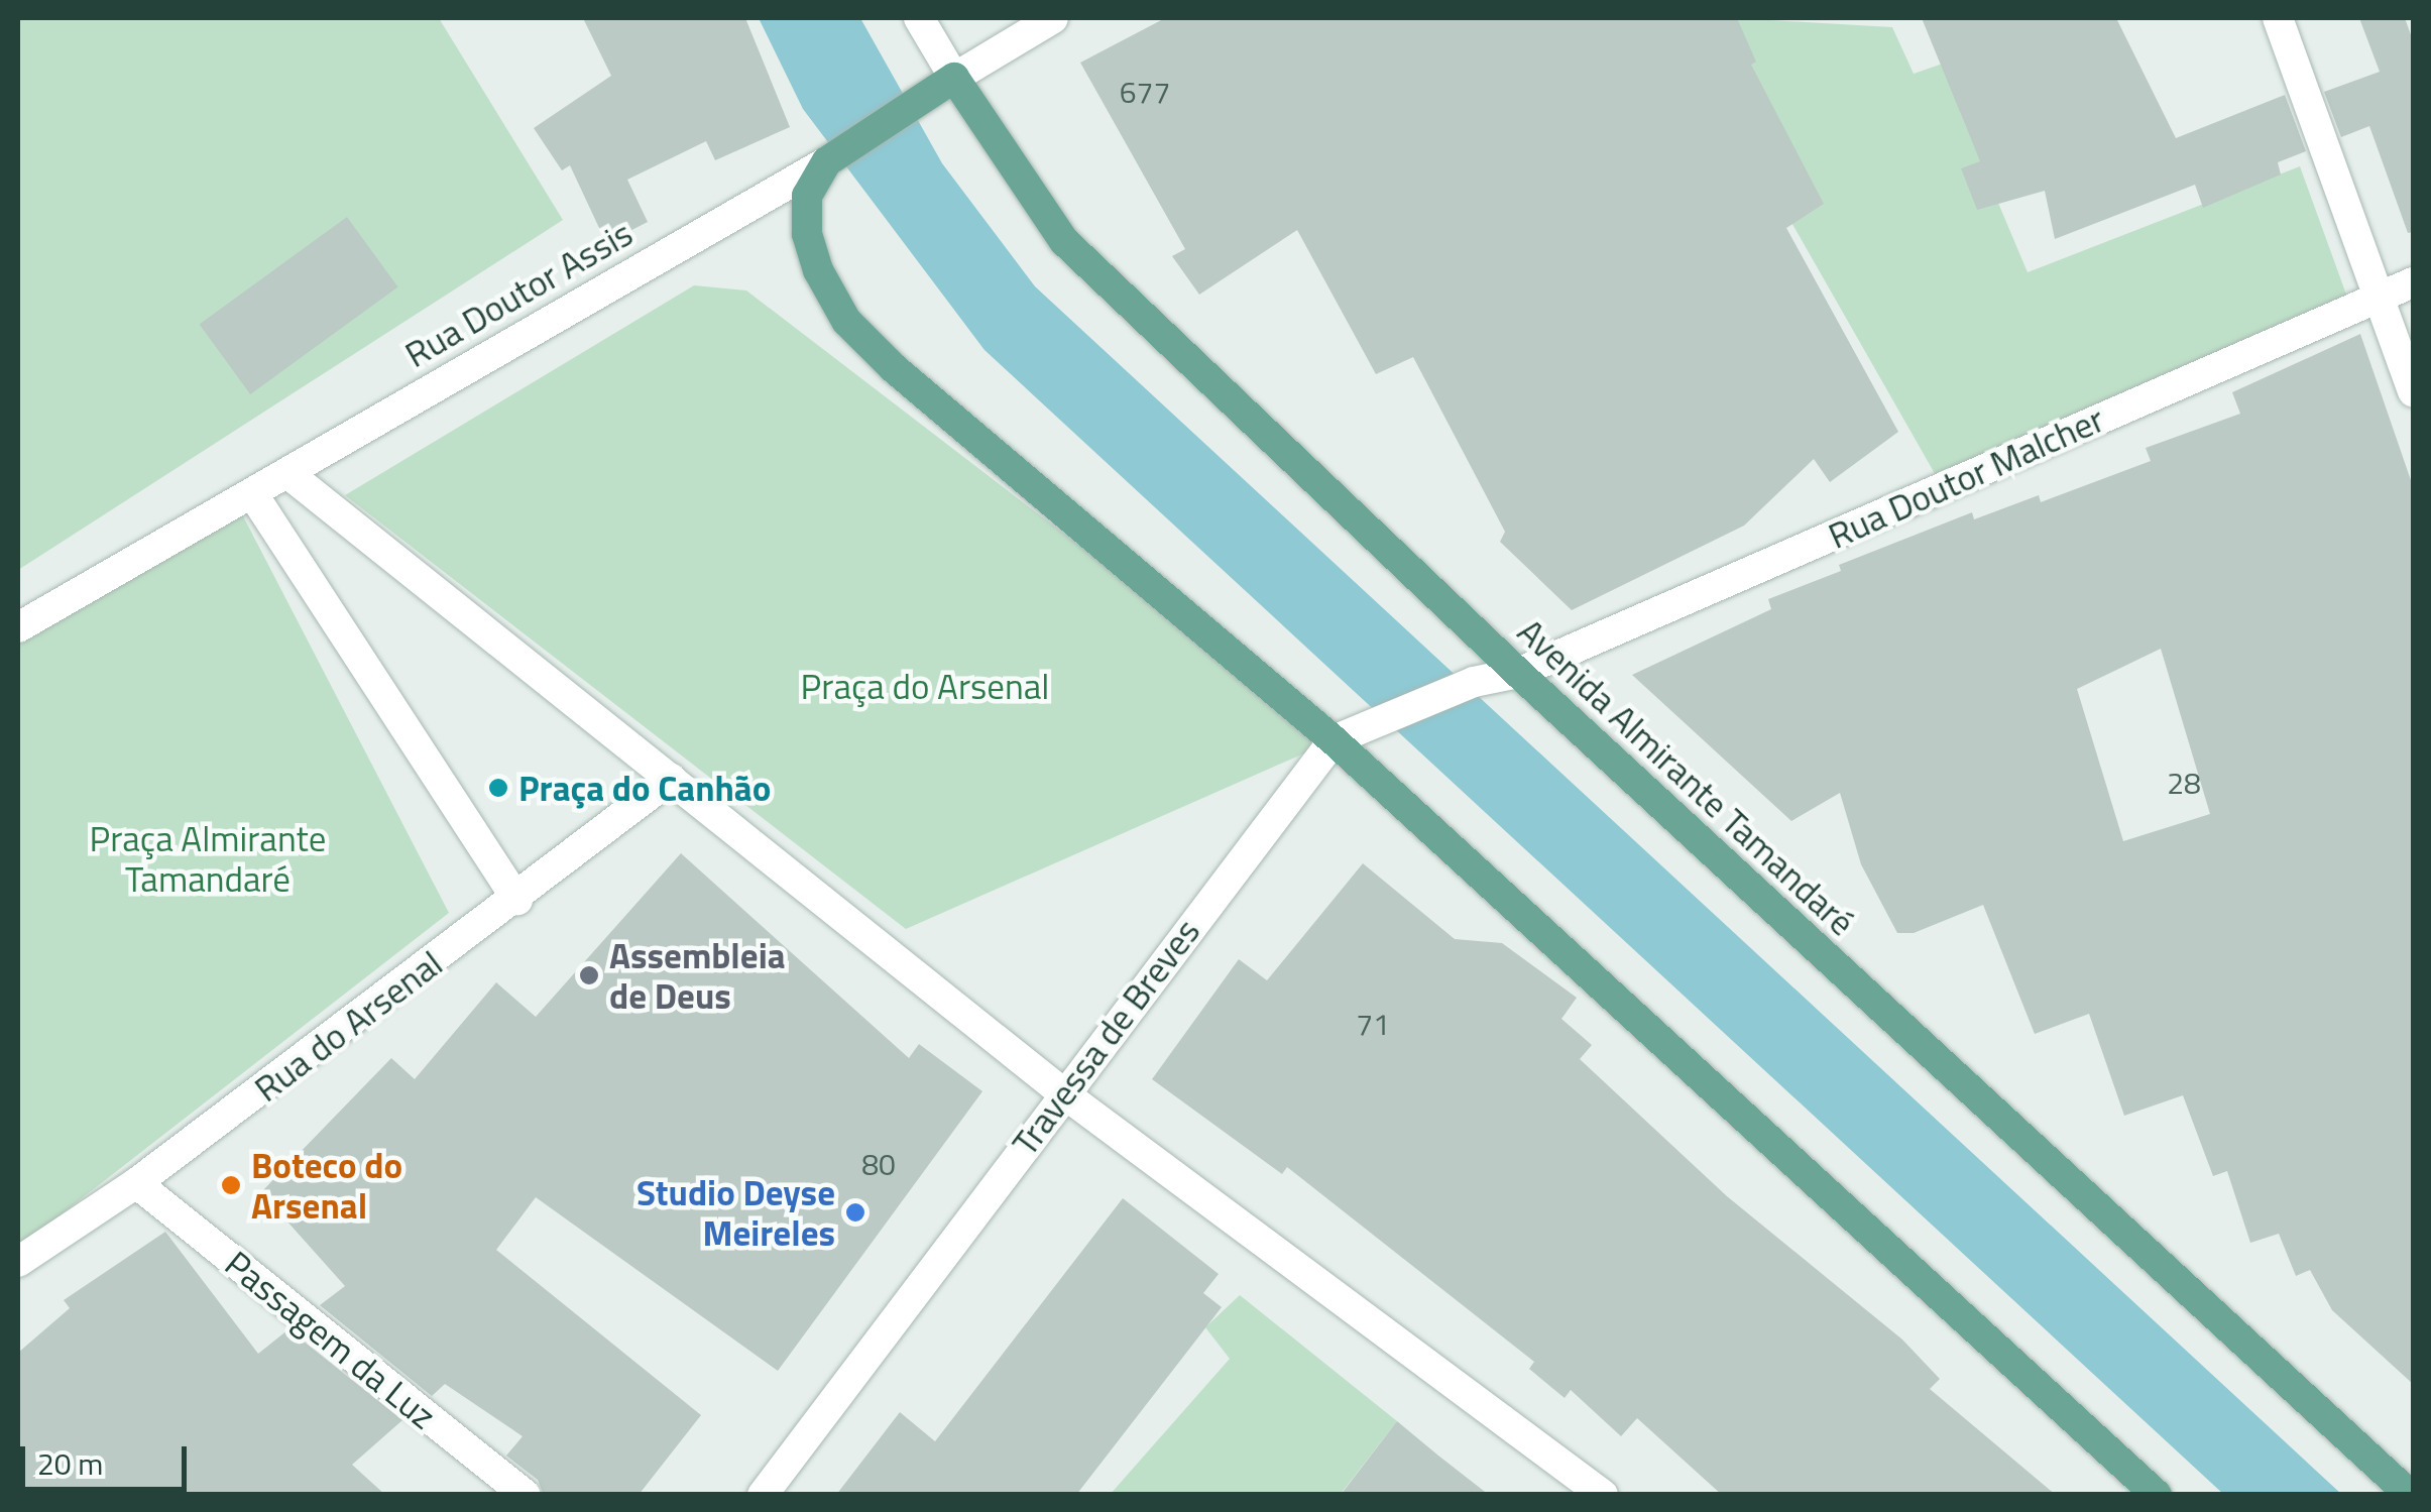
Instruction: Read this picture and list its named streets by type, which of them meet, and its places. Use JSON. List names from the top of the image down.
{
  "streets": {
    "main road": ["Rua Doutor Assis", "Avenida Almirante Tamandaré"],
    "street": [
      "Rua Doutor Malcher",
      "Rua do Arsenal",
      "Travessa de Breves",
      "Passagem da Luz"
    ]
  },
  "crossings": [
    ["Rua Doutor Assis", "Avenida Almirante Tamandaré"],
    ["Rua Doutor Malcher", "Avenida Almirante Tamandaré"],
    ["Rua do Arsenal", "Passagem da Luz"]
  ],
  "parks": ["Praça do Arsenal", "Praça Almirante Tamandaré"],
  "places": [
    "Praça do Canhão",
    "Assembleia de Deus",
    "Boteco do Arsenal",
    "Studio Deyse Meireles"
  ],
  "house_numbers": [
    "677",
    "28",
    "71",
    "80"
  ],
  "scale_bar": "20 m"
}
